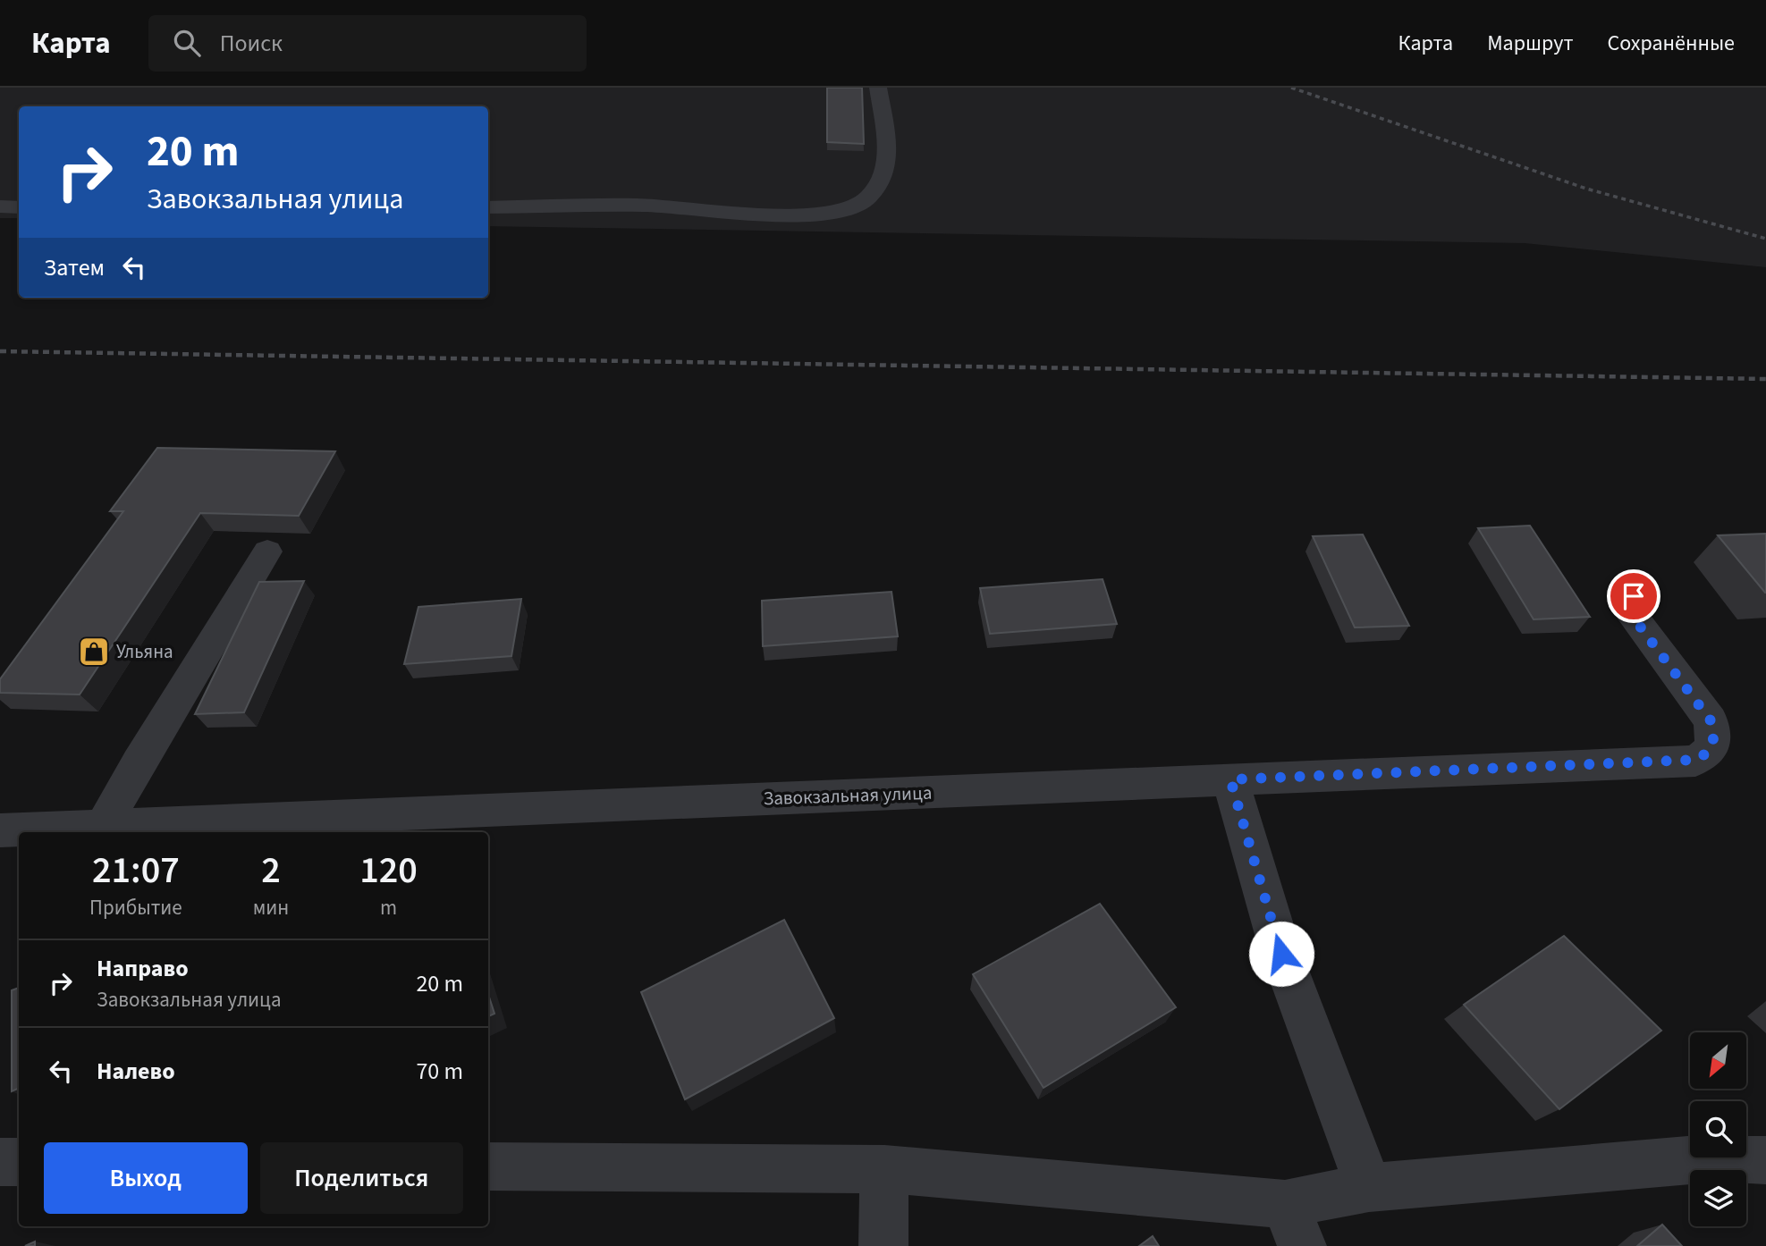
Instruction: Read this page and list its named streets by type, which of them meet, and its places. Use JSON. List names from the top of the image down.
{
  "streets": {
    "street": ["Завокзальная улица"]
  },
  "places": {
    "shop": ["Ульяна"]
  },
  "north": "bottom left",
  "page": {
    "header": "Карта",
    "search": "Поиск",
    "nav": ["Карта", "Маршрут", "Сохранённые"],
    "turn": ["20 m", "Завокзальная улица"],
    "then": "Затем",
    "eta": [
      "21:07",
      "Прибытие",
      "2",
      "мин",
      "120",
      "m"
    ],
    "list": [
      {
        "name": "Направо",
        "note": "Завокзальная улица",
        "value": "20 m"
      },
      {
        "name": "Налево",
        "value": "70 m"
      }
    ],
    "buttons": ["Выход", "Поделиться"]
  }
}
